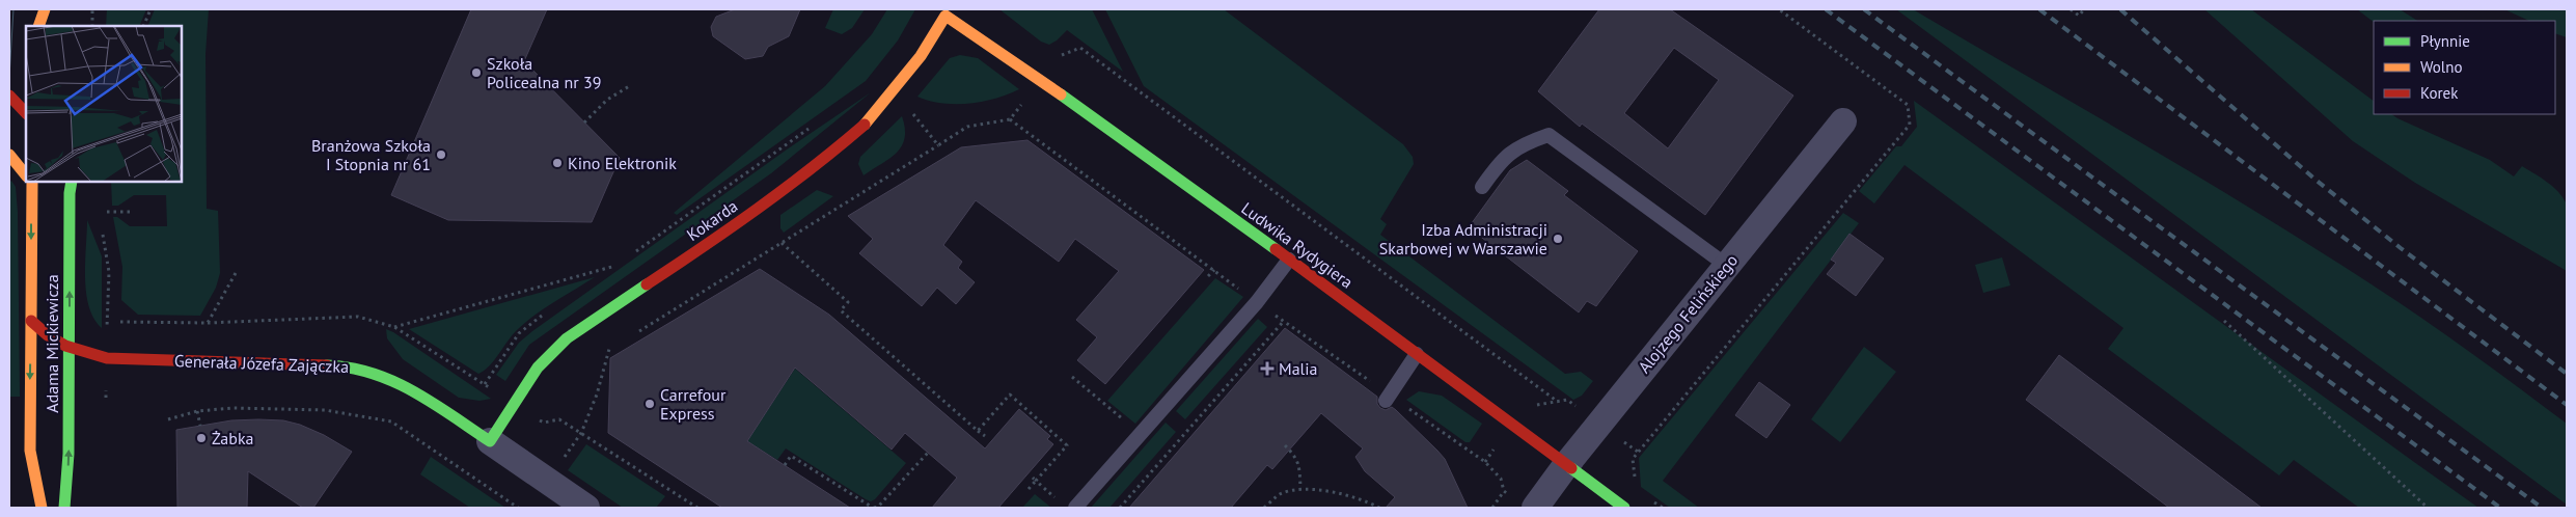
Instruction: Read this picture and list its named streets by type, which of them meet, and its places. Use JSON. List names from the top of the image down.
{
  "streets": {
    "street": [
      "Kokarda",
      "Ludwika Rydygiera",
      "Alojzego Felińskiego",
      "Adama Mickiewicza",
      "Generała Józefa Zajączka"
    ]
  },
  "crossings": [
    ["Kokarda", "Ludwika Rydygiera"],
    ["Kokarda", "Generała Józefa Zajączka"],
    ["Ludwika Rydygiera", "Alojzego Felińskiego"],
    ["Adama Mickiewicza", "Generała Józefa Zajączka"]
  ],
  "places": {
    "other": [
      "Szkoła Policealna nr 39",
      "Branżowa Szkoła I Stopnia nr 61",
      "Kino Elektronik",
      "Izba Administracji Skarbowej w Warszawie",
      "Carrefour Express",
      "Żabka"
    ],
    "health": ["Malia"]
  },
  "legend": ["Płynnie", "Wolno", "Korek"]
}
